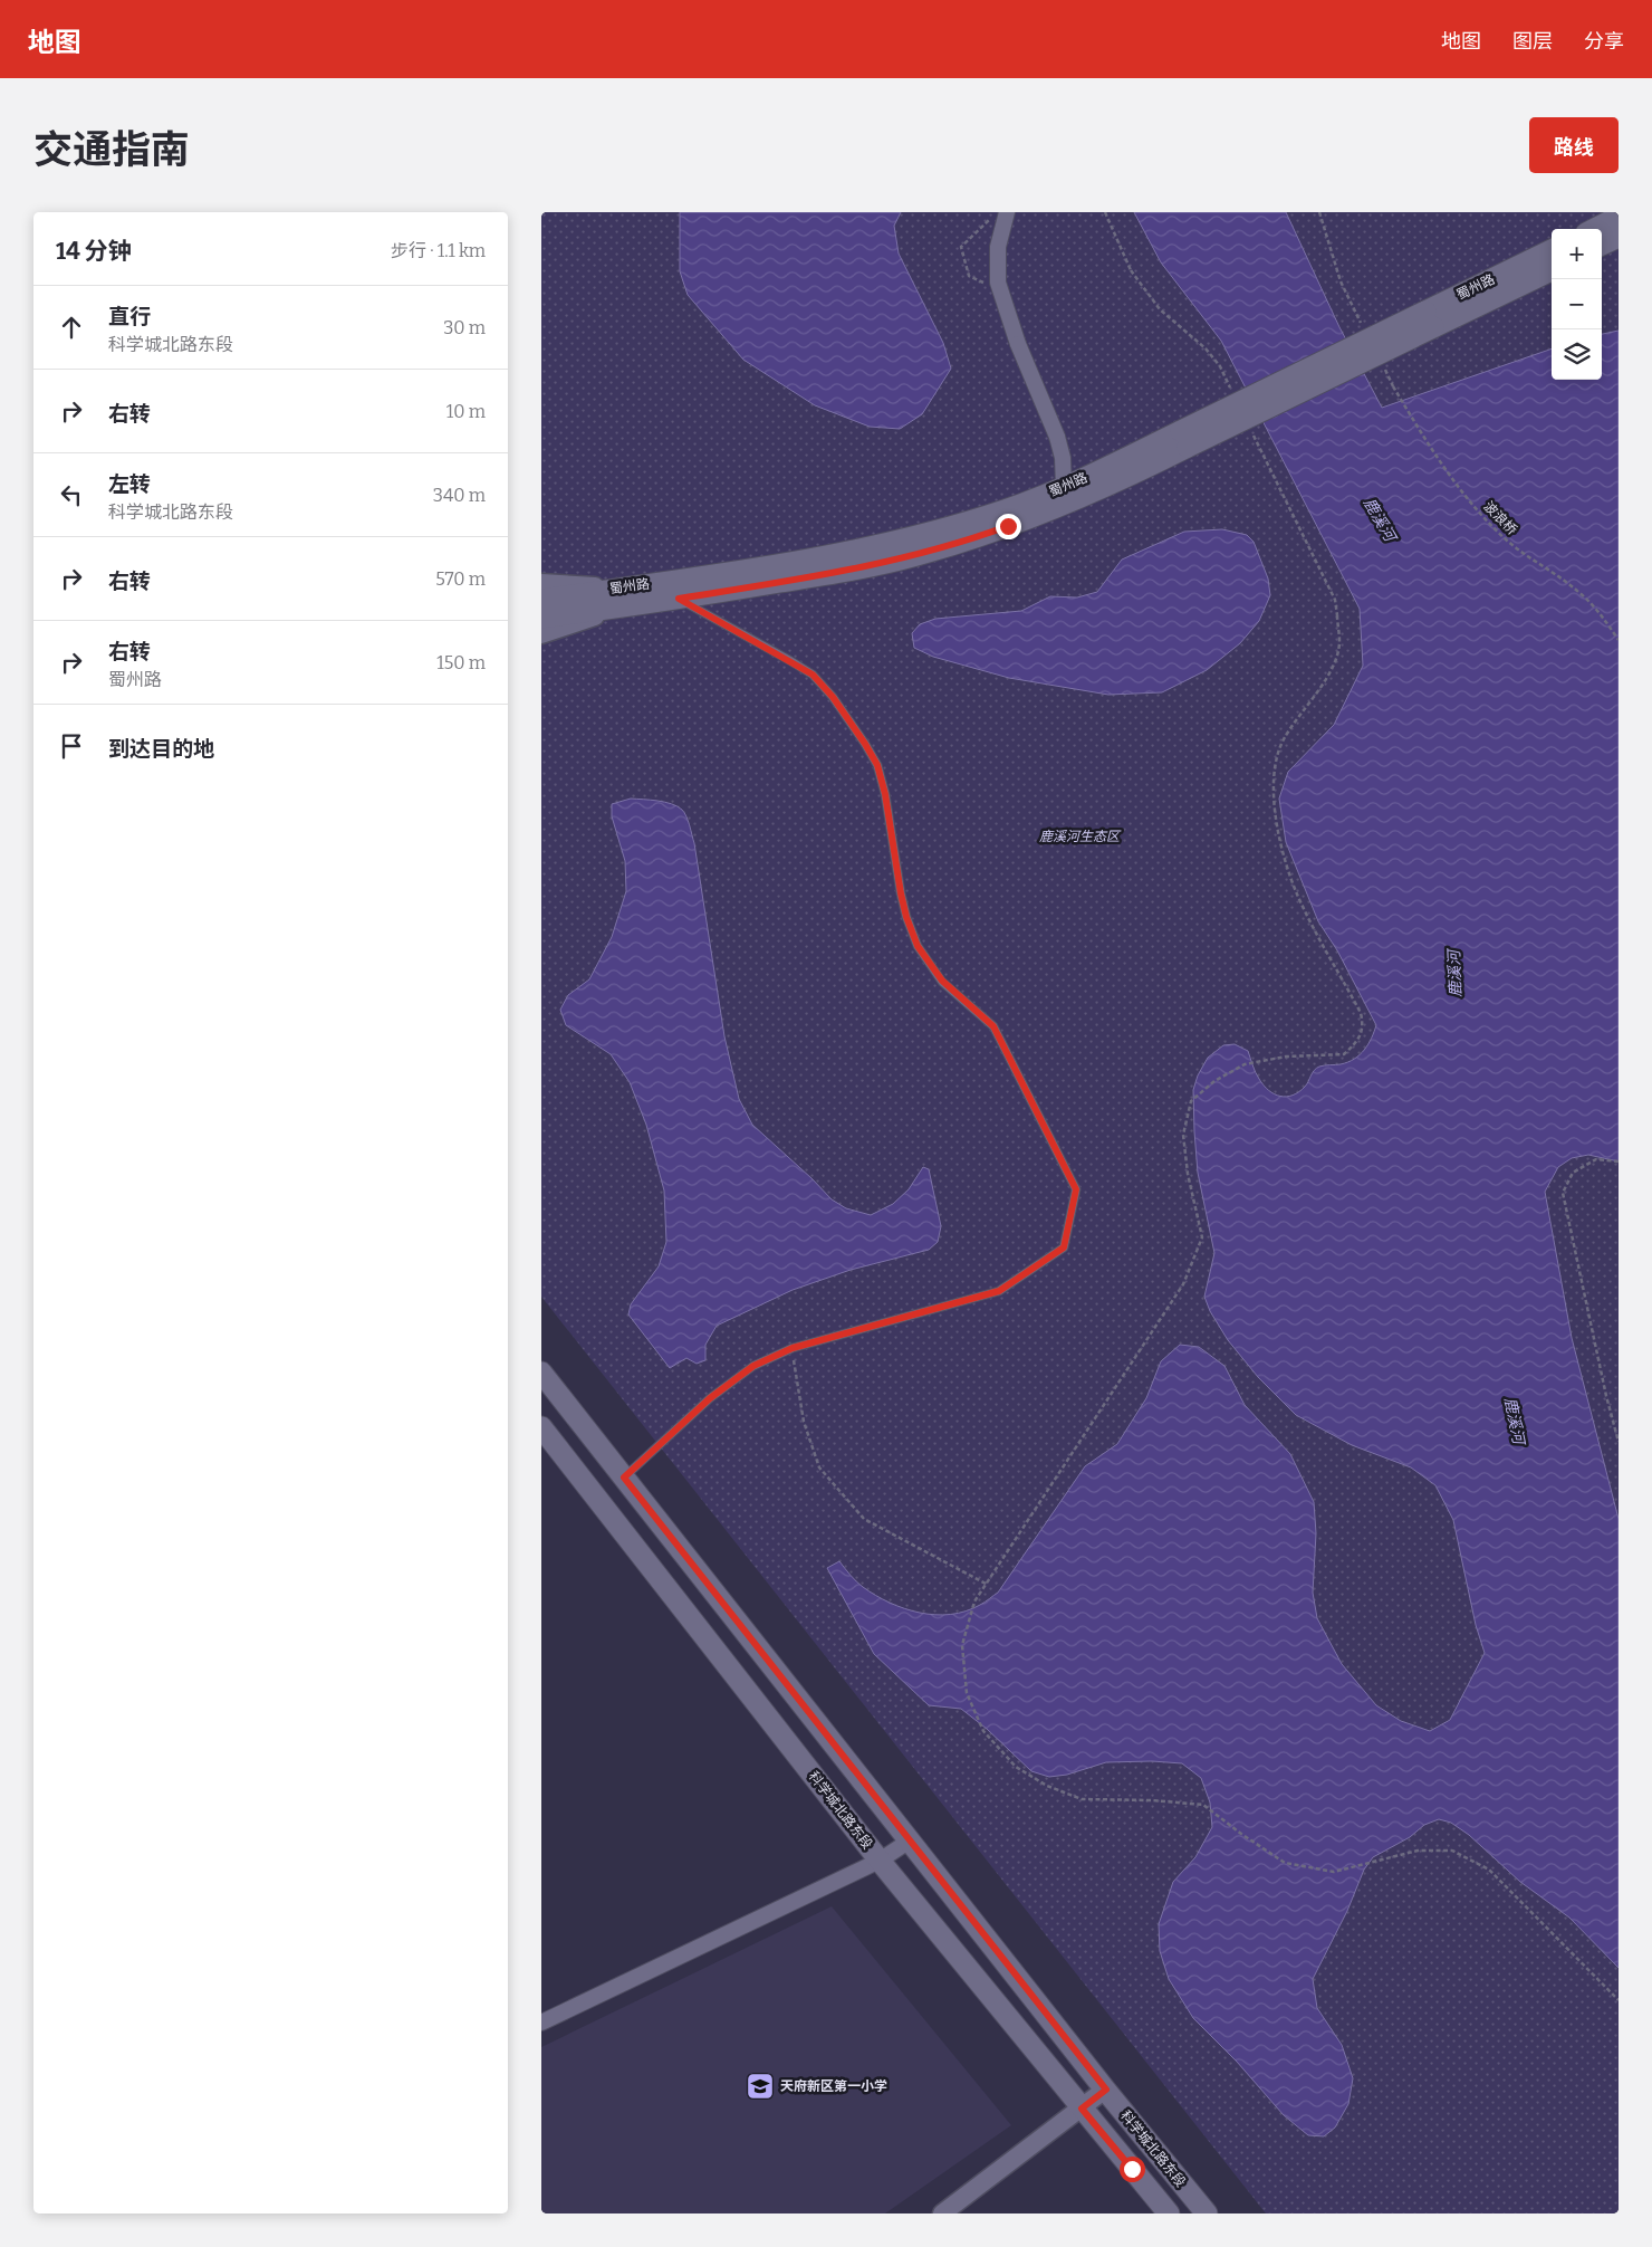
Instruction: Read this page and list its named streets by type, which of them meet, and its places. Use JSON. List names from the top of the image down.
{
  "streets": {
    "main road": ["蜀州路", "科学城北路东段"],
    "path": ["波浪桥"]
  },
  "water": ["鹿溪河"],
  "parks": ["鹿溪河生态区"],
  "places": {
    "school or university": ["天府新区第一小学"]
  },
  "page": {
    "header": "地图",
    "nav": ["地图", "图层", "分享"],
    "title": "交通指南",
    "buttons": "路线",
    "heading": ["14 分钟", "步行 · 1.1 km"],
    "map_buttons": ["+", "−"],
    "list": [
      ["直行", "科学城北路东段", "30 m"],
      ["右转", "10 m"],
      ["左转", "科学城北路东段", "340 m"],
      ["右转", "570 m"],
      ["右转", "蜀州路", "150 m"],
      "到达目的地"
    ]
  }
}
